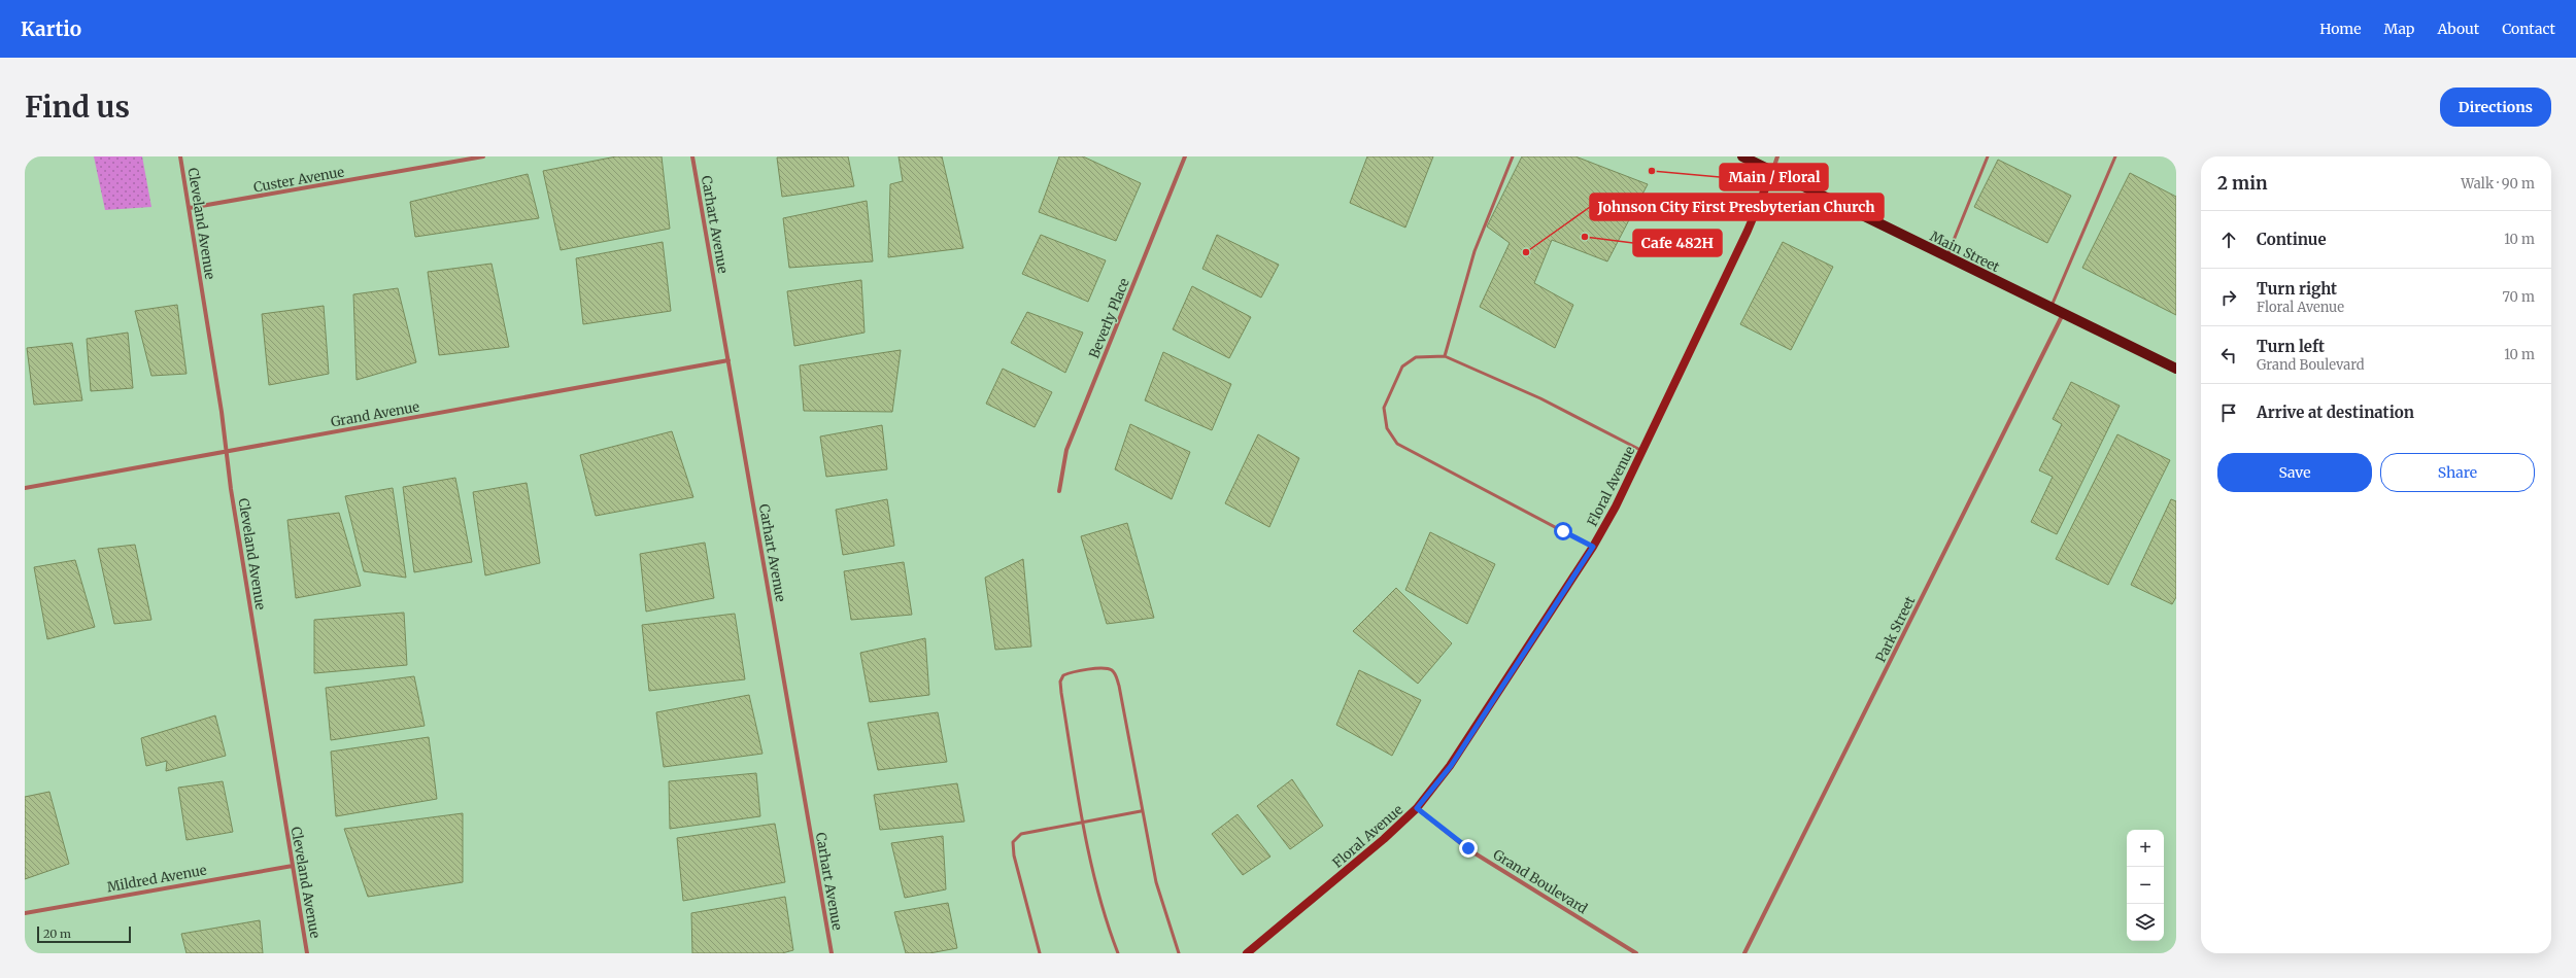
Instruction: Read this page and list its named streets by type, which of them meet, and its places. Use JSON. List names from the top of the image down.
{
  "streets": {
    "main road": ["Main Street"],
    "street": [
      "Custer Avenue",
      "Cleveland Avenue",
      "Carhart Avenue",
      "Beverly Place",
      "Grand Avenue",
      "Floral Avenue",
      "Park Street",
      "Mildred Avenue",
      "Grand Boulevard"
    ]
  },
  "crossings": [
    ["Custer Avenue", "Cleveland Avenue"],
    ["Cleveland Avenue", "Grand Avenue"],
    ["Cleveland Avenue", "Mildred Avenue"],
    ["Carhart Avenue", "Grand Avenue"],
    ["Main Street", "Floral Avenue"],
    ["Main Street", "Park Street"],
    ["Floral Avenue", "Grand Boulevard"]
  ],
  "places": ["Main / Floral", "Cafe 482H", "Johnson City First Presbyterian Church"],
  "scale_bar": "20 m",
  "page": {
    "header": "Kartio",
    "nav": [
      "Home",
      "Map",
      "About",
      "Contact"
    ],
    "buttons": [
      "Directions",
      ["Save", "Share"]
    ],
    "title": "Find us",
    "heading": ["2 min", "Walk · 90 m"],
    "list": [
      ["Continue", "10 m"],
      ["Turn right", "Floral Avenue", "70 m"],
      ["Turn left", "Grand Boulevard", "10 m"],
      "Arrive at destination"
    ],
    "map_buttons": ["+", "−"],
    "scale": "20 m"
  }
}
